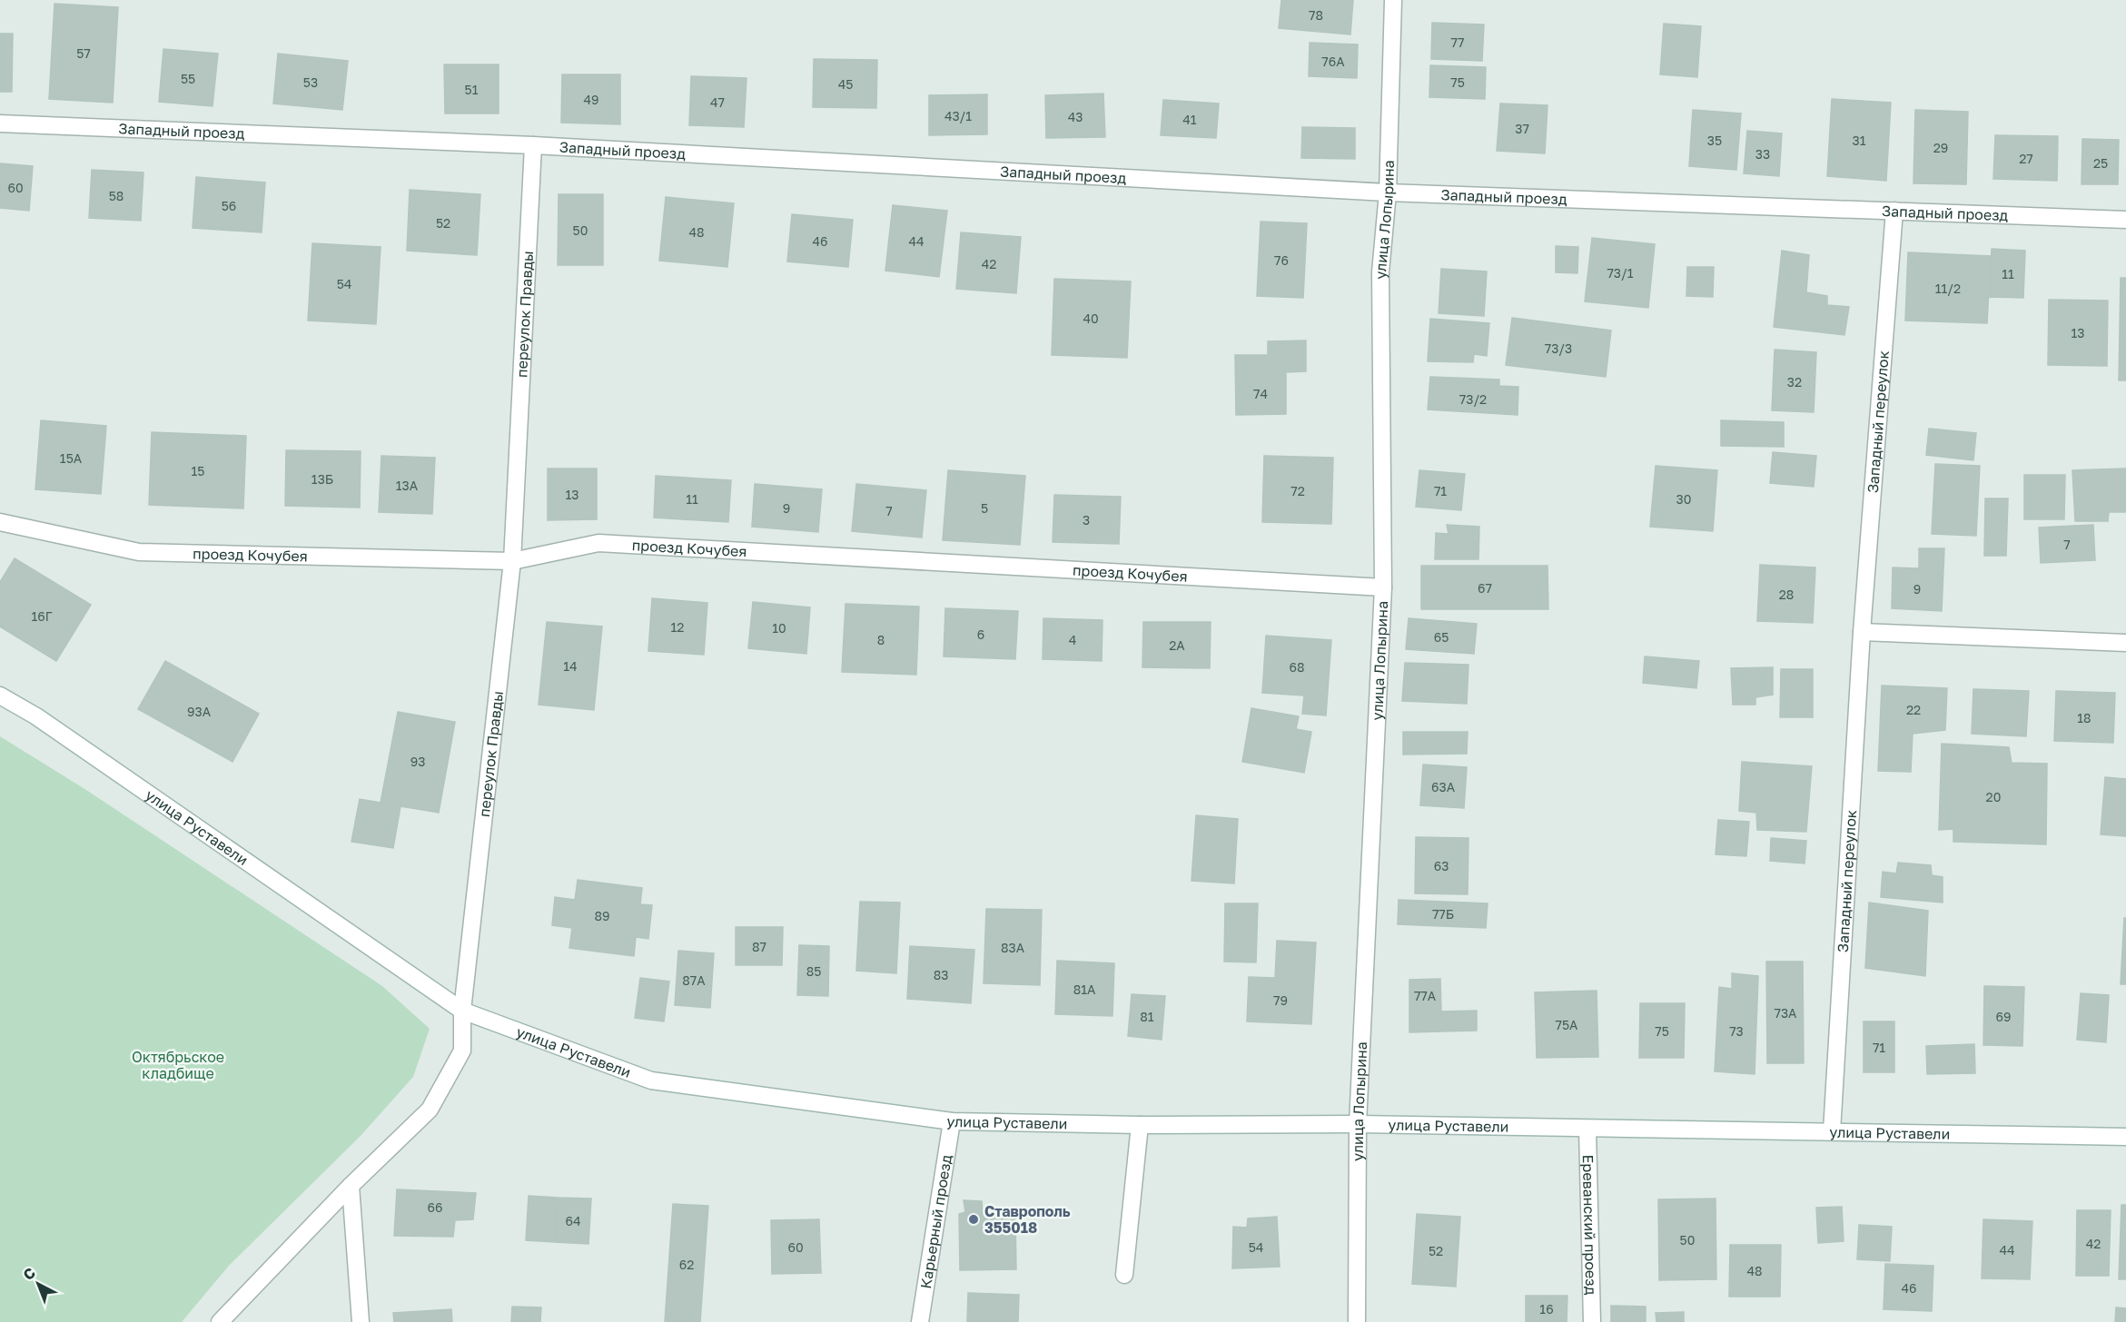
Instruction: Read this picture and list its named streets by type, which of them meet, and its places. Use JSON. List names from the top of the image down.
{
  "streets": {
    "street": [
      "Западный проезд",
      "улица Лопырина",
      "переулок Правды",
      "Западный переулок",
      "проезд Кочубея",
      "улица Руставели",
      "Карьерный проезд",
      "Ереванский проезд"
    ]
  },
  "crossings": [
    ["Западный проезд", "улица Лопырина"],
    ["Западный проезд", "переулок Правды"],
    ["Западный проезд", "Западный переулок"],
    ["улица Лопырина", "проезд Кочубея"],
    ["улица Лопырина", "улица Руставели"],
    ["переулок Правды", "проезд Кочубея"],
    ["переулок Правды", "улица Руставели"],
    ["Западный переулок", "улица Руставели"],
    ["улица Руставели", "Карьерный проезд"],
    ["улица Руставели", "Ереванский проезд"]
  ],
  "parks": ["Октябрьское кладбище"],
  "places": ["Ставрополь 355018"],
  "house_numbers": [
    "78",
    "77",
    "57",
    "76А",
    "55",
    "53",
    "75",
    "45",
    "51",
    "49",
    "47",
    "43/1",
    "43",
    "41",
    "37",
    "35",
    "31",
    "29",
    "33",
    "27",
    "25",
    "60",
    "58",
    "56",
    "52",
    "50",
    "48",
    "46",
    "44",
    "76",
    "42",
    "73/1",
    "11",
    "54",
    "11/2",
    "40",
    "13",
    "73/3",
    "32",
    "74",
    "73/2",
    "15А",
    "15",
    "13Б",
    "13А",
    "72",
    "71",
    "13",
    "11",
    "30",
    "9",
    "5",
    "7",
    "3",
    "7",
    "67",
    "9",
    "28",
    "16Г",
    "12",
    "10",
    "6",
    "65",
    "8",
    "4",
    "2А",
    "14",
    "68",
    "22",
    "93А",
    "18",
    "93",
    "63А",
    "20",
    "63",
    "77Б",
    "89",
    "87",
    "83А",
    "85",
    "83",
    "87А",
    "81А",
    "77А",
    "79",
    "73А",
    "81",
    "69",
    "75А",
    "75",
    "73",
    "71",
    "66",
    "64",
    "50",
    "42",
    "60",
    "54",
    "44",
    "52",
    "62",
    "48",
    "46",
    "16"
  ],
  "north": "top left"
}
